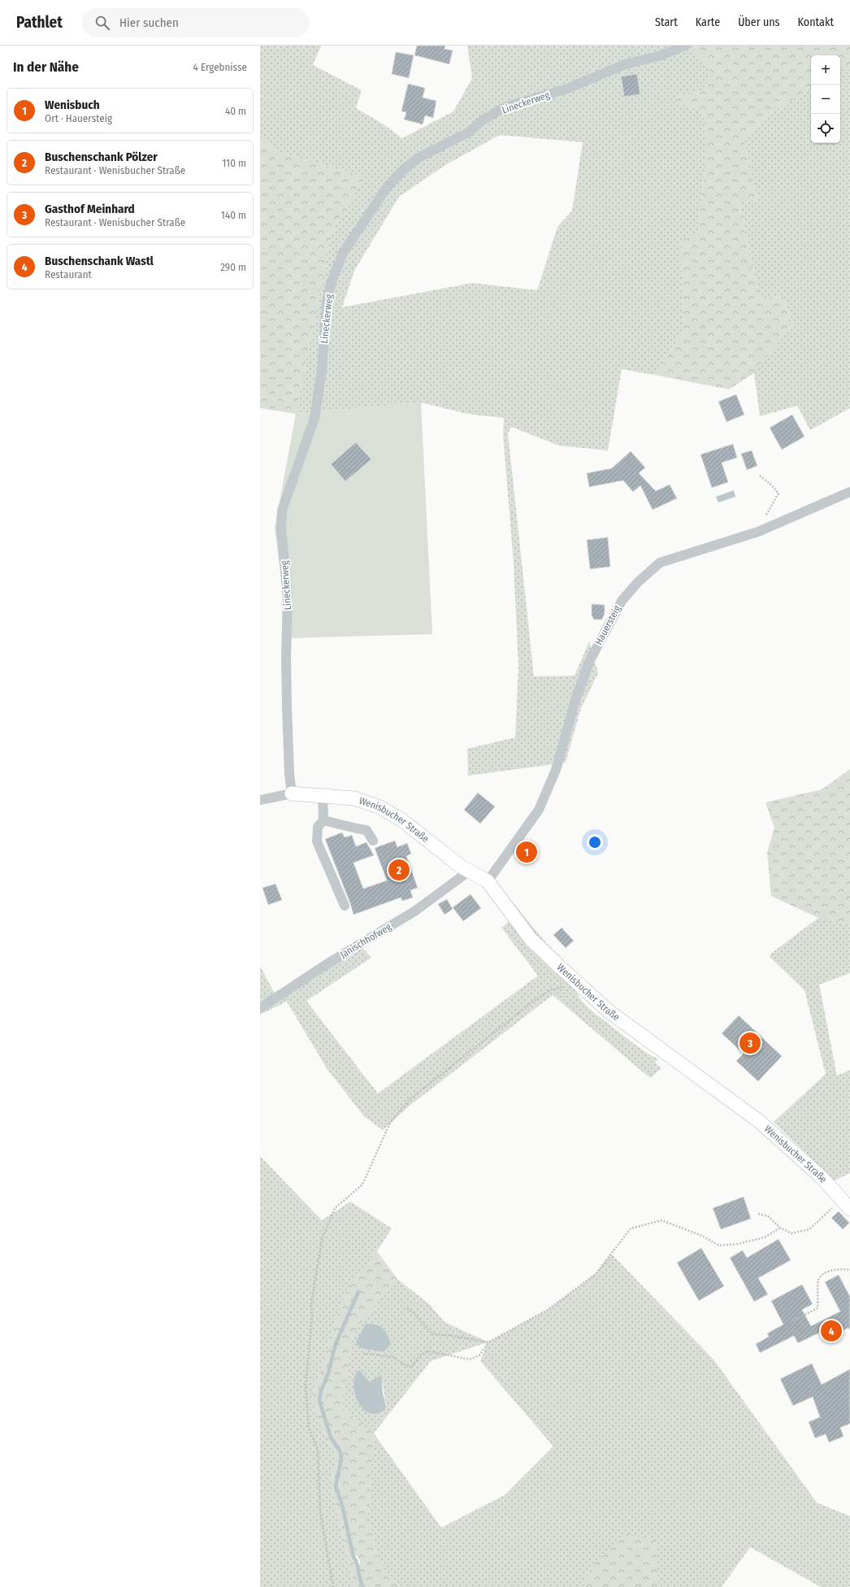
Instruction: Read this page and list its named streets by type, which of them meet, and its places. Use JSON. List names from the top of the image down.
{
  "streets": {
    "street": [
      "Lineckerweg",
      "Hauersteig",
      "Wenisbucher Straße",
      "Janischhofweg"
    ]
  },
  "crossings": [
    ["Lineckerweg", "Wenisbucher Straße"],
    ["Hauersteig", "Wenisbucher Straße"],
    ["Wenisbucher Straße", "Janischhofweg"]
  ],
  "page": {
    "header": "Pathlet",
    "search": "Hier suchen",
    "nav": [
      "Start",
      "Karte",
      "Über uns",
      "Kontakt"
    ],
    "heading": ["In der Nähe", "4 Ergebnisse"],
    "map_buttons": ["+", "−"],
    "list": [
      {
        "mark": "1",
        "name": "Wenisbuch",
        "note": "Ort · Hauersteig",
        "value": "40 m"
      },
      {
        "mark": "2",
        "name": "Buschenschank Pölzer",
        "note": "Restaurant · Wenisbucher Straße",
        "value": "110 m"
      },
      {
        "mark": "3",
        "name": "Gasthof Meinhard",
        "note": "Restaurant · Wenisbucher Straße",
        "value": "140 m"
      },
      {
        "mark": "4",
        "name": "Buschenschank Wastl",
        "note": "Restaurant",
        "value": "290 m"
      }
    ],
    "pins": [
      "1",
      "2",
      "3",
      "4"
    ]
  }
}
